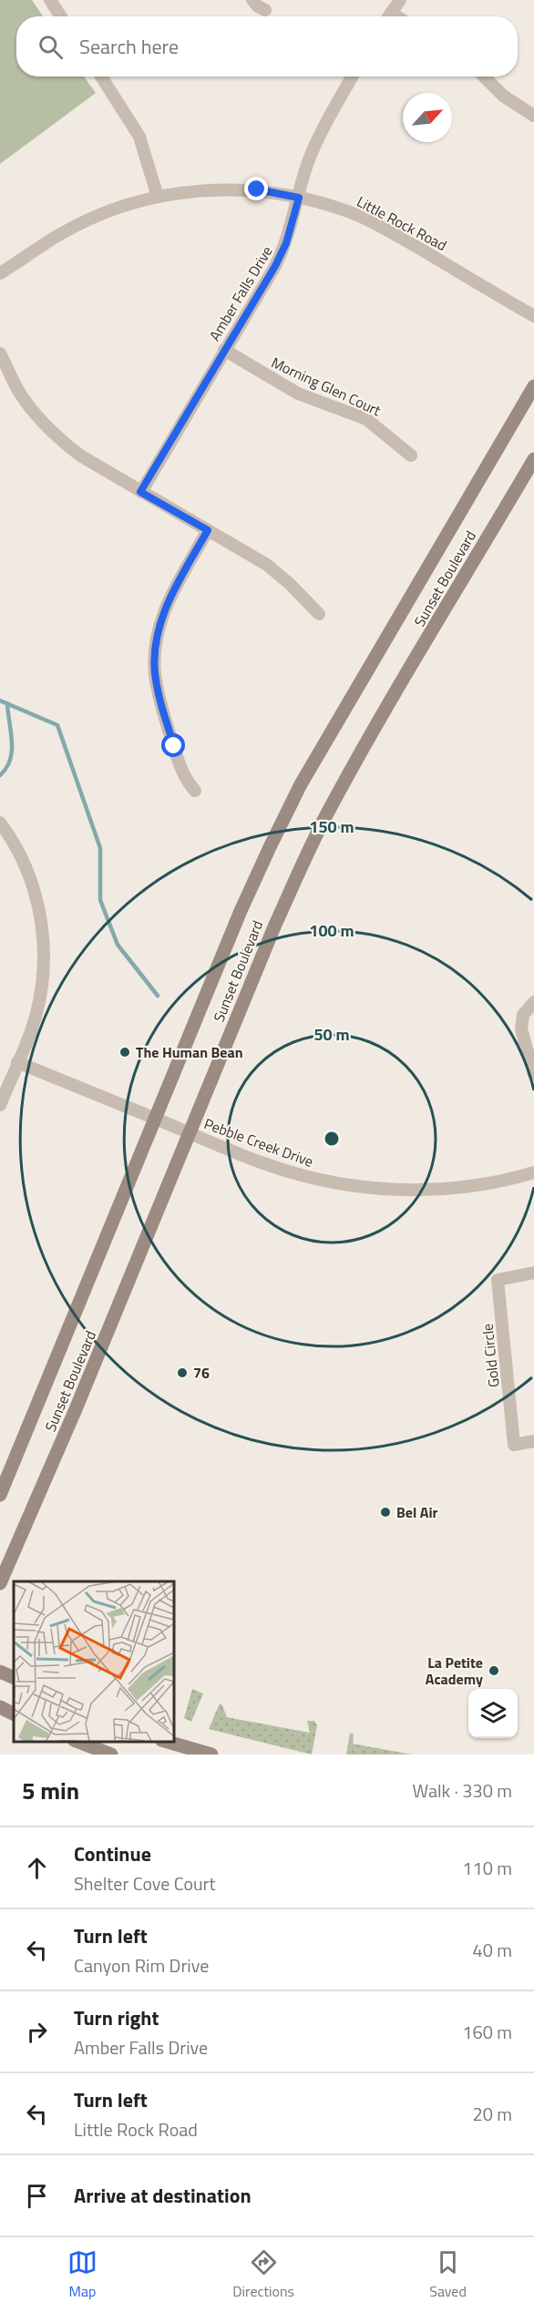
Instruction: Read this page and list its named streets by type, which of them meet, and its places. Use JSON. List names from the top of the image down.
{
  "streets": {
    "main road": ["Sunset Boulevard"],
    "street": [
      "Little Rock Road",
      "Amber Falls Drive",
      "Morning Glen Court",
      "Pebble Creek Drive",
      "Gold Circle"
    ]
  },
  "crossings": [
    ["Little Rock Road", "Amber Falls Drive"],
    ["Amber Falls Drive", "Morning Glen Court"],
    ["Sunset Boulevard", "Pebble Creek Drive"]
  ],
  "places": [
    "The Human Bean",
    "76",
    "Bel Air",
    "La Petite Academy"
  ],
  "north": "top right",
  "page": {
    "search": "Search here",
    "heading": ["5 min", "Walk · 330 m"],
    "list": [
      ["Continue", "Shelter Cove Court", "110 m"],
      ["Turn left", "Canyon Rim Drive", "40 m"],
      ["Turn right", "Amber Falls Drive", "160 m"],
      ["Turn left", "Little Rock Road", "20 m"],
      "Arrive at destination"
    ],
    "nav": ["Map", "Directions", "Saved"]
  },
  "rings": ["150 m", "100 m", "50 m"]
}
